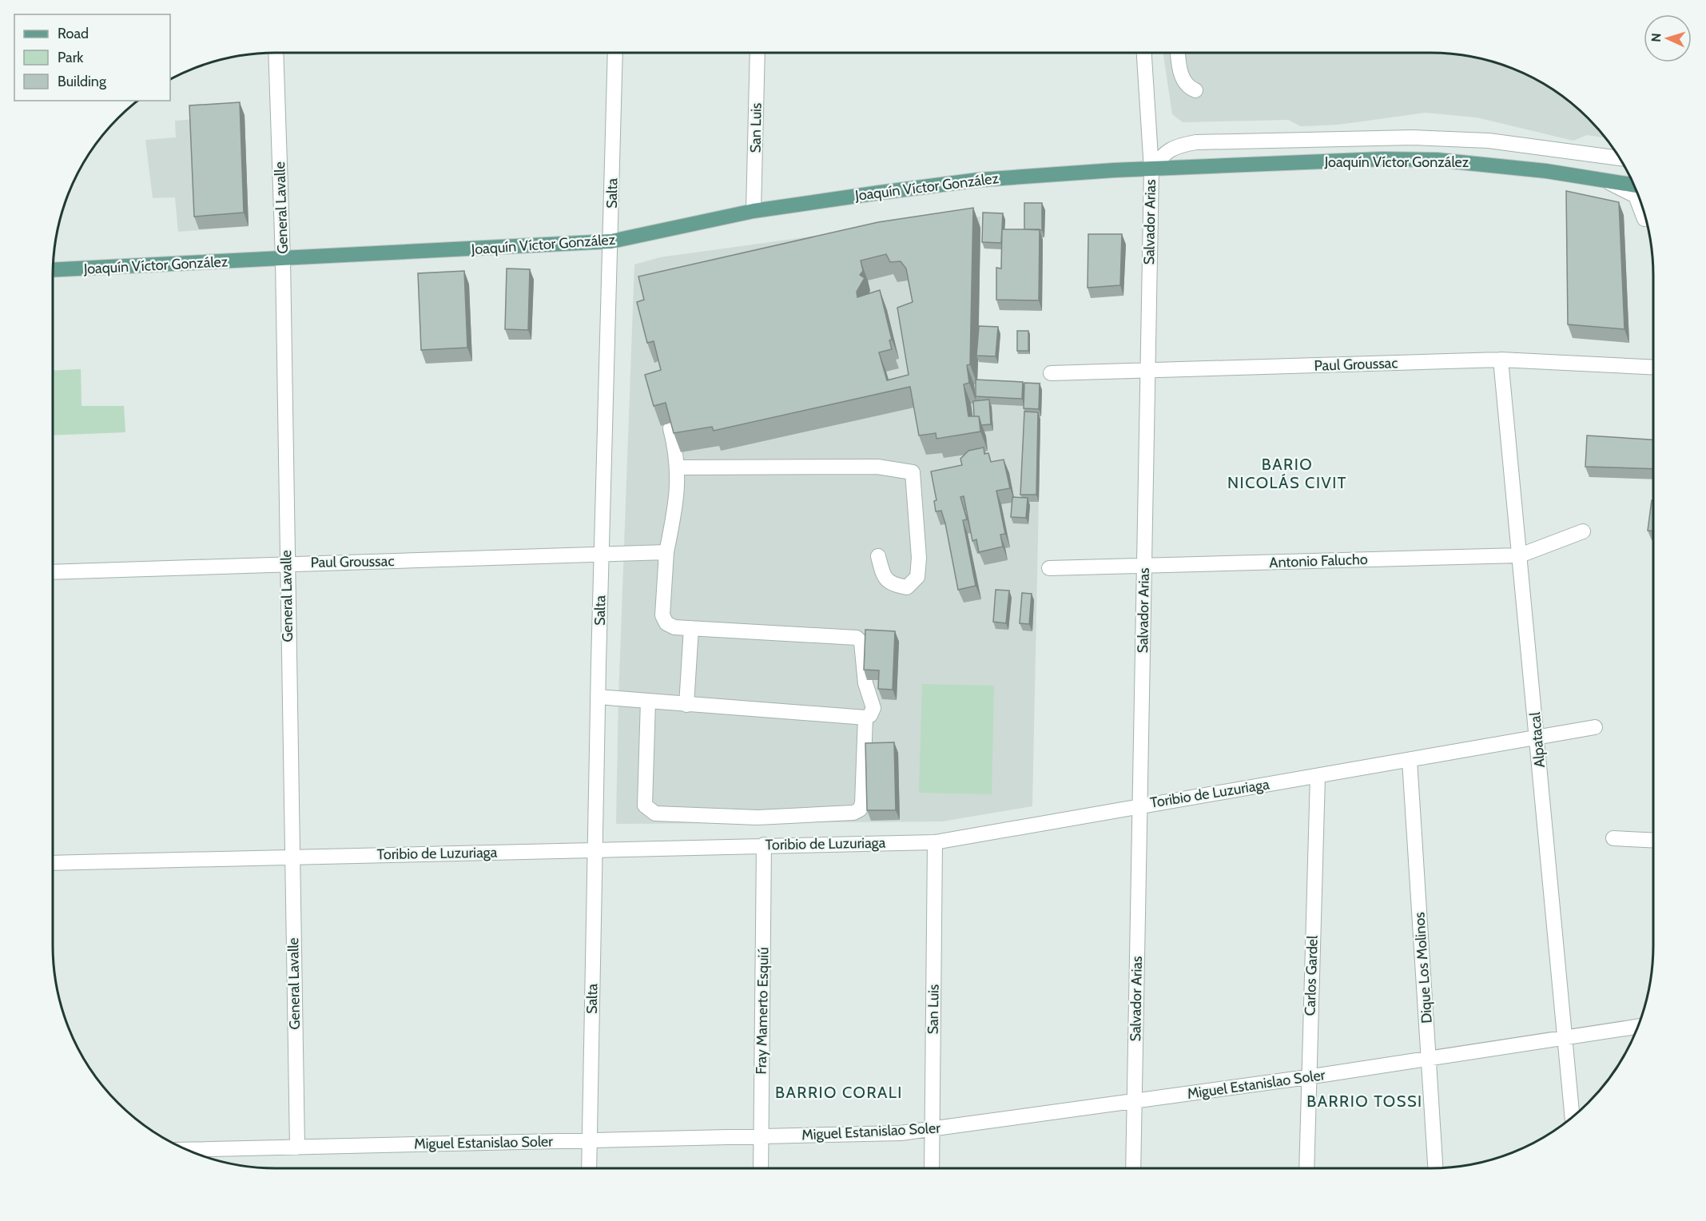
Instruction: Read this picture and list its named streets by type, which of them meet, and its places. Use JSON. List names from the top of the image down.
{
  "streets": {
    "main road": ["Joaquín Víctor González"],
    "street": [
      "San Luis",
      "Salta",
      "General Lavalle",
      "Salvador Arias",
      "Paul Groussac",
      "Antonio Falucho",
      "Alpatacal",
      "Toribio de Luzuriaga",
      "Dique Los Molinos",
      "Carlos Gardel",
      "Fray Mamerto Esquiú",
      "Miguel Estanislao Soler"
    ]
  },
  "crossings": [
    ["San Luis", "Joaquín Víctor González"],
    ["San Luis", "Toribio de Luzuriaga"],
    ["San Luis", "Miguel Estanislao Soler"],
    ["Joaquín Víctor González", "Salta"],
    ["Joaquín Víctor González", "General Lavalle"],
    ["Joaquín Víctor González", "Salvador Arias"],
    ["Salta", "Paul Groussac"],
    ["Salta", "Toribio de Luzuriaga"],
    ["Salta", "Miguel Estanislao Soler"],
    ["General Lavalle", "Paul Groussac"],
    ["General Lavalle", "Toribio de Luzuriaga"],
    ["General Lavalle", "Miguel Estanislao Soler"],
    ["Salvador Arias", "Paul Groussac"],
    ["Salvador Arias", "Antonio Falucho"],
    ["Salvador Arias", "Toribio de Luzuriaga"],
    ["Salvador Arias", "Miguel Estanislao Soler"],
    ["Paul Groussac", "Alpatacal"],
    ["Antonio Falucho", "Alpatacal"],
    ["Alpatacal", "Toribio de Luzuriaga"],
    ["Alpatacal", "Miguel Estanislao Soler"],
    ["Toribio de Luzuriaga", "Dique Los Molinos"],
    ["Toribio de Luzuriaga", "Carlos Gardel"],
    ["Toribio de Luzuriaga", "Fray Mamerto Esquiú"],
    ["Dique Los Molinos", "Miguel Estanislao Soler"],
    ["Carlos Gardel", "Miguel Estanislao Soler"],
    ["Fray Mamerto Esquiú", "Miguel Estanislao Soler"]
  ],
  "districts": ["BARIO NICOLÁS CIVIT", "BARRIO CORALI", "BARRIO TOSSI"],
  "legend": ["Road", "Park", "Building"],
  "north": "left"
}
